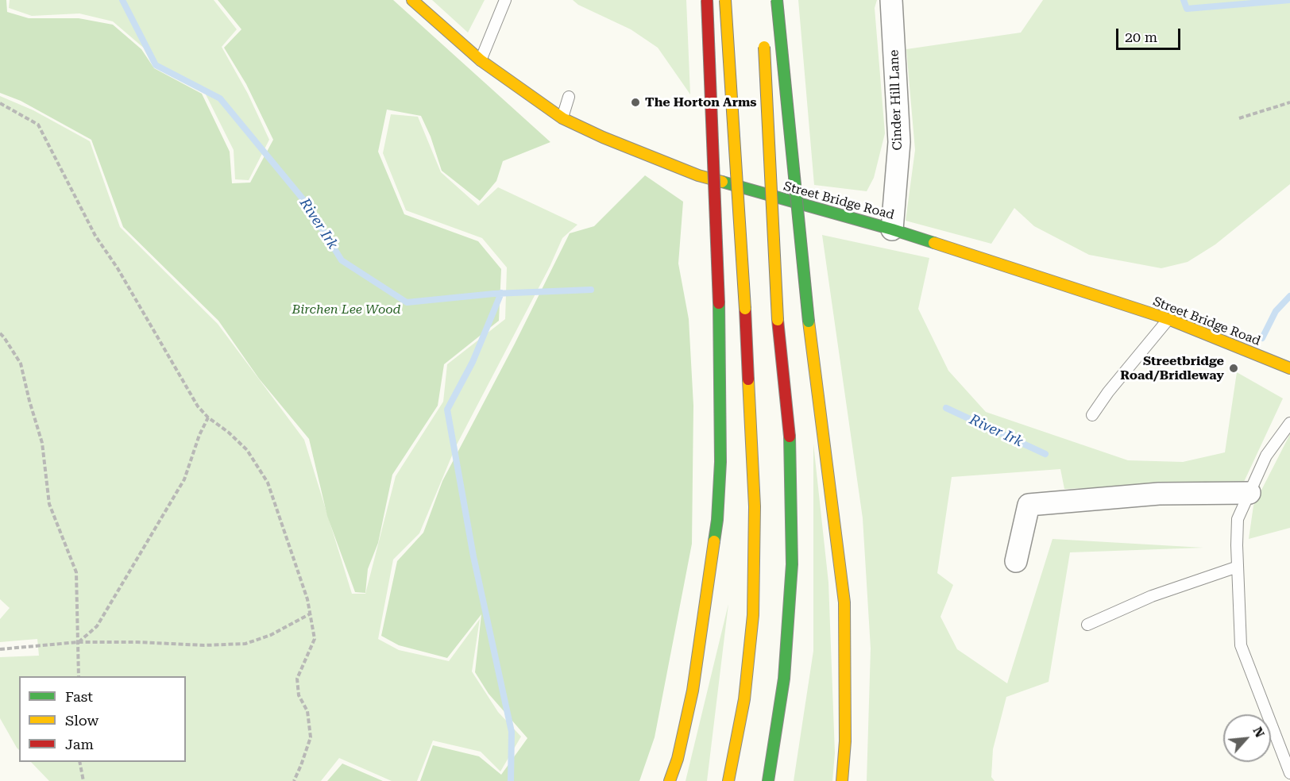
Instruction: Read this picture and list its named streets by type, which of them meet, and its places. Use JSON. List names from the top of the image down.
{
  "streets": {
    "main road": ["Street Bridge Road"],
    "street": ["Cinder Hill Lane"]
  },
  "crossings": [
    ["Cinder Hill Lane", "Street Bridge Road"]
  ],
  "water": ["River Irk"],
  "parks": ["Birchen Lee Wood"],
  "places": ["The Horton Arms", "Streetbridge Road/Bridleway"],
  "legend": ["Fast", "Slow", "Jam"],
  "scale_bar": "20 m",
  "north": "top right"
}
